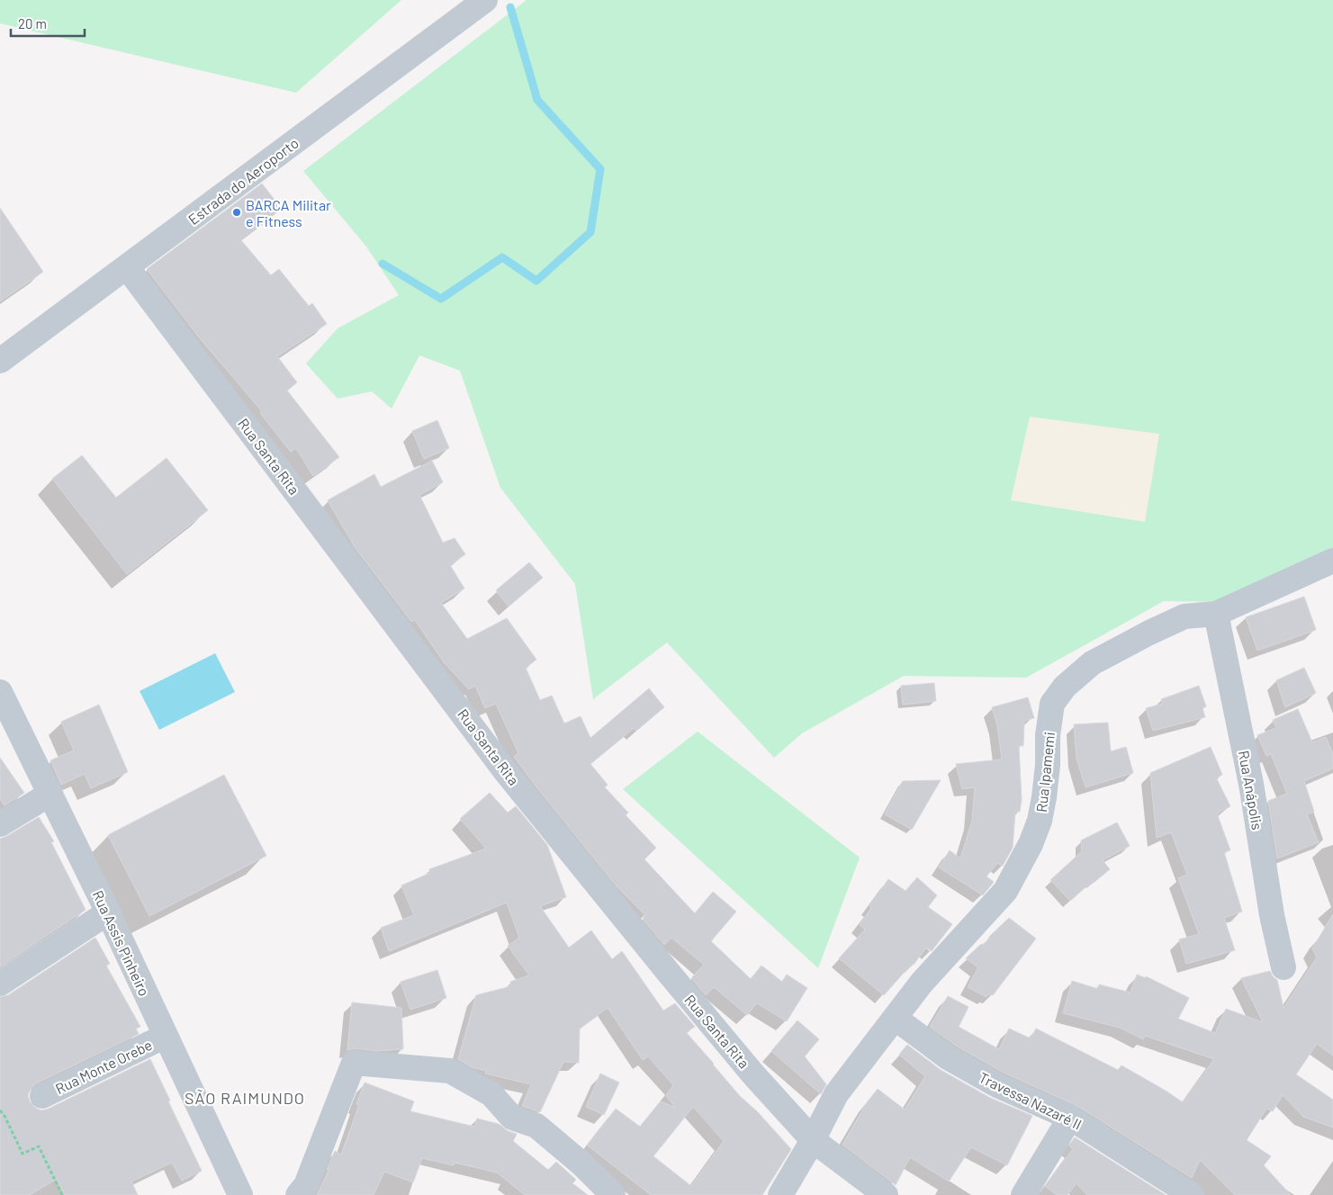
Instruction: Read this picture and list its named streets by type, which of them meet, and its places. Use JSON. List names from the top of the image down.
{
  "streets": {
    "street": [
      "Estrada do Aeroporto",
      "Rua Santa Rita",
      "Rua Ipamemi",
      "Rua Anápolis",
      "Rua Assis Pinheiro",
      "Rua Monte Orebe",
      "Travessa Nazaré II"
    ]
  },
  "crossings": [
    ["Estrada do Aeroporto", "Rua Santa Rita"],
    ["Rua Santa Rita", "Rua Ipamemi"],
    ["Rua Ipamemi", "Rua Anápolis"],
    ["Rua Ipamemi", "Travessa Nazaré II"],
    ["Rua Assis Pinheiro", "Rua Monte Orebe"]
  ],
  "districts": ["SÃO RAIMUNDO"],
  "places": ["BARCA Militar e Fitness"],
  "scale_bar": "20 m"
}
